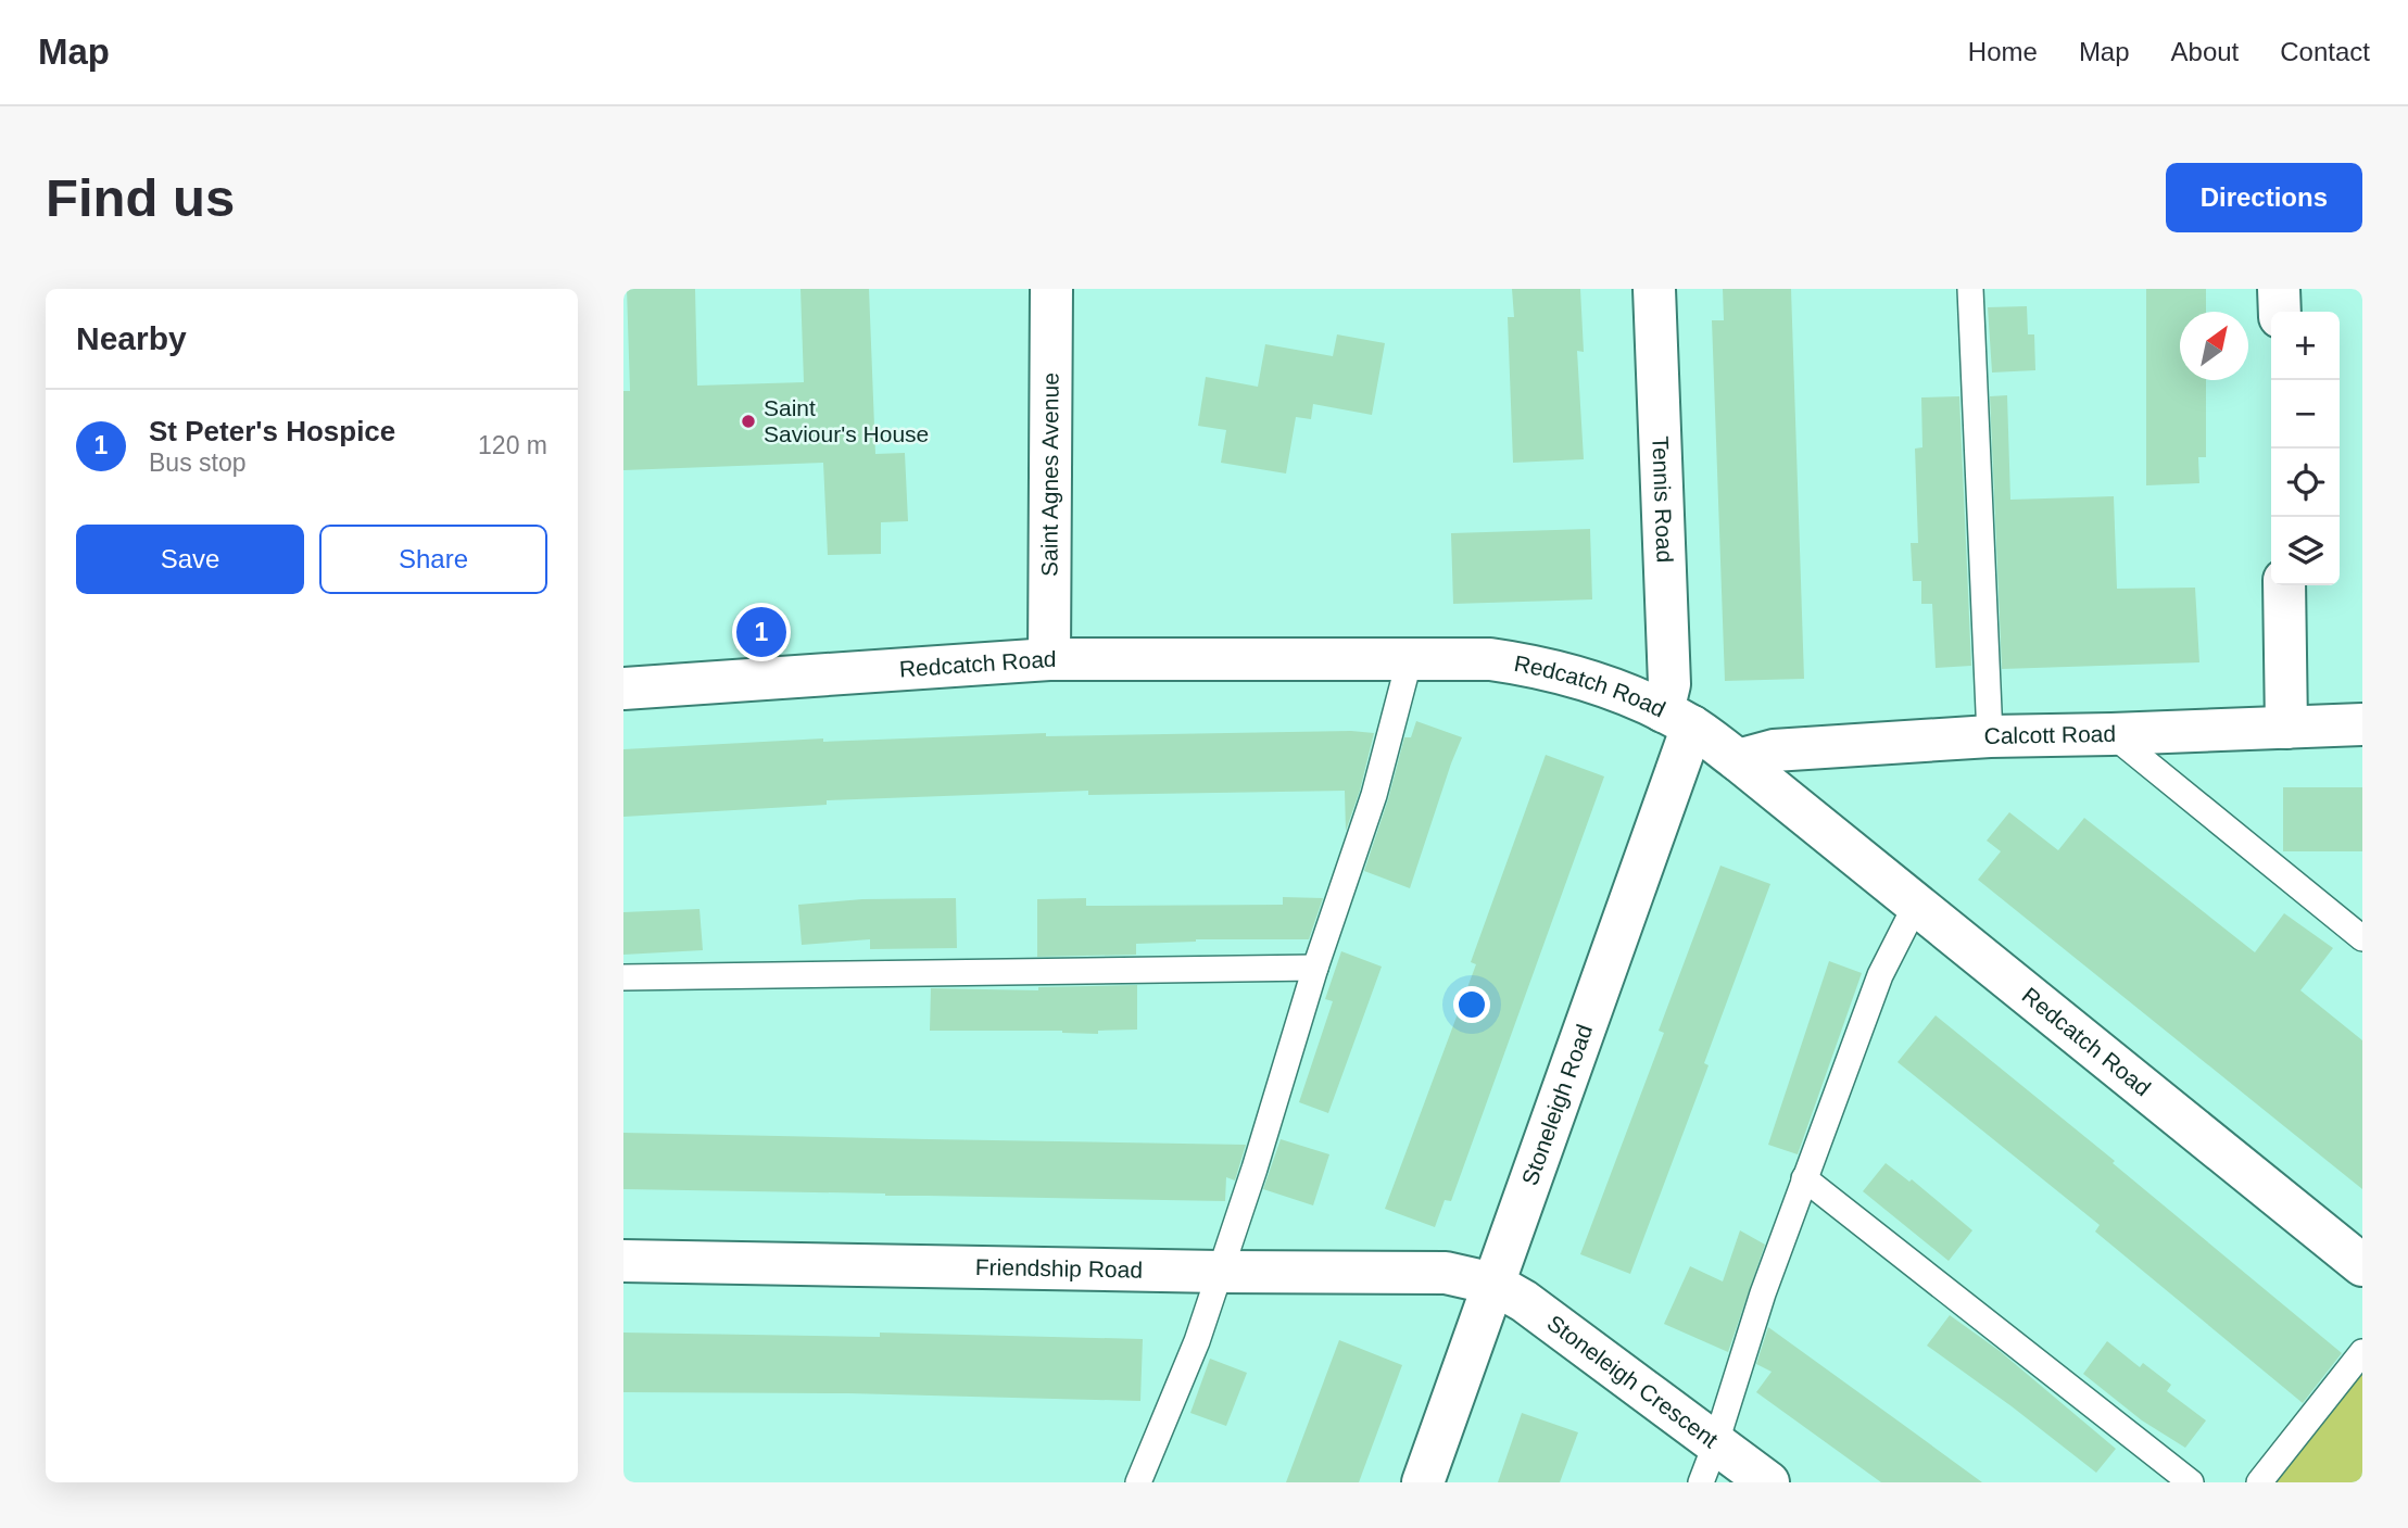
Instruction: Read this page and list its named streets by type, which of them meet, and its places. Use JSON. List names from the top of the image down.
{
  "streets": {
    "street": [
      "Saint Agnes Avenue",
      "Tennis Road",
      "Redcatch Road",
      "Calcott Road",
      "Stoneleigh Road",
      "Friendship Road",
      "Stoneleigh Crescent"
    ]
  },
  "crossings": [
    ["Saint Agnes Avenue", "Redcatch Road"],
    ["Tennis Road", "Redcatch Road"],
    ["Tennis Road", "Stoneleigh Road"],
    ["Redcatch Road", "Calcott Road"],
    ["Redcatch Road", "Stoneleigh Road"],
    ["Stoneleigh Road", "Friendship Road"],
    ["Stoneleigh Road", "Stoneleigh Crescent"],
    ["Friendship Road", "Stoneleigh Crescent"]
  ],
  "places": ["Saint Saviour's House"],
  "north": "top right",
  "page": {
    "header": "Map",
    "nav": [
      "Home",
      "Map",
      "About",
      "Contact"
    ],
    "buttons": [
      "Directions",
      ["Save", "Share"]
    ],
    "title": "Find us",
    "heading": "Nearby",
    "map_buttons": ["+", "−"],
    "list": [
      {
        "mark": "1",
        "name": "St Peter's Hospice",
        "note": "Bus stop",
        "value": "120 m"
      }
    ],
    "pins": "1"
  }
}
